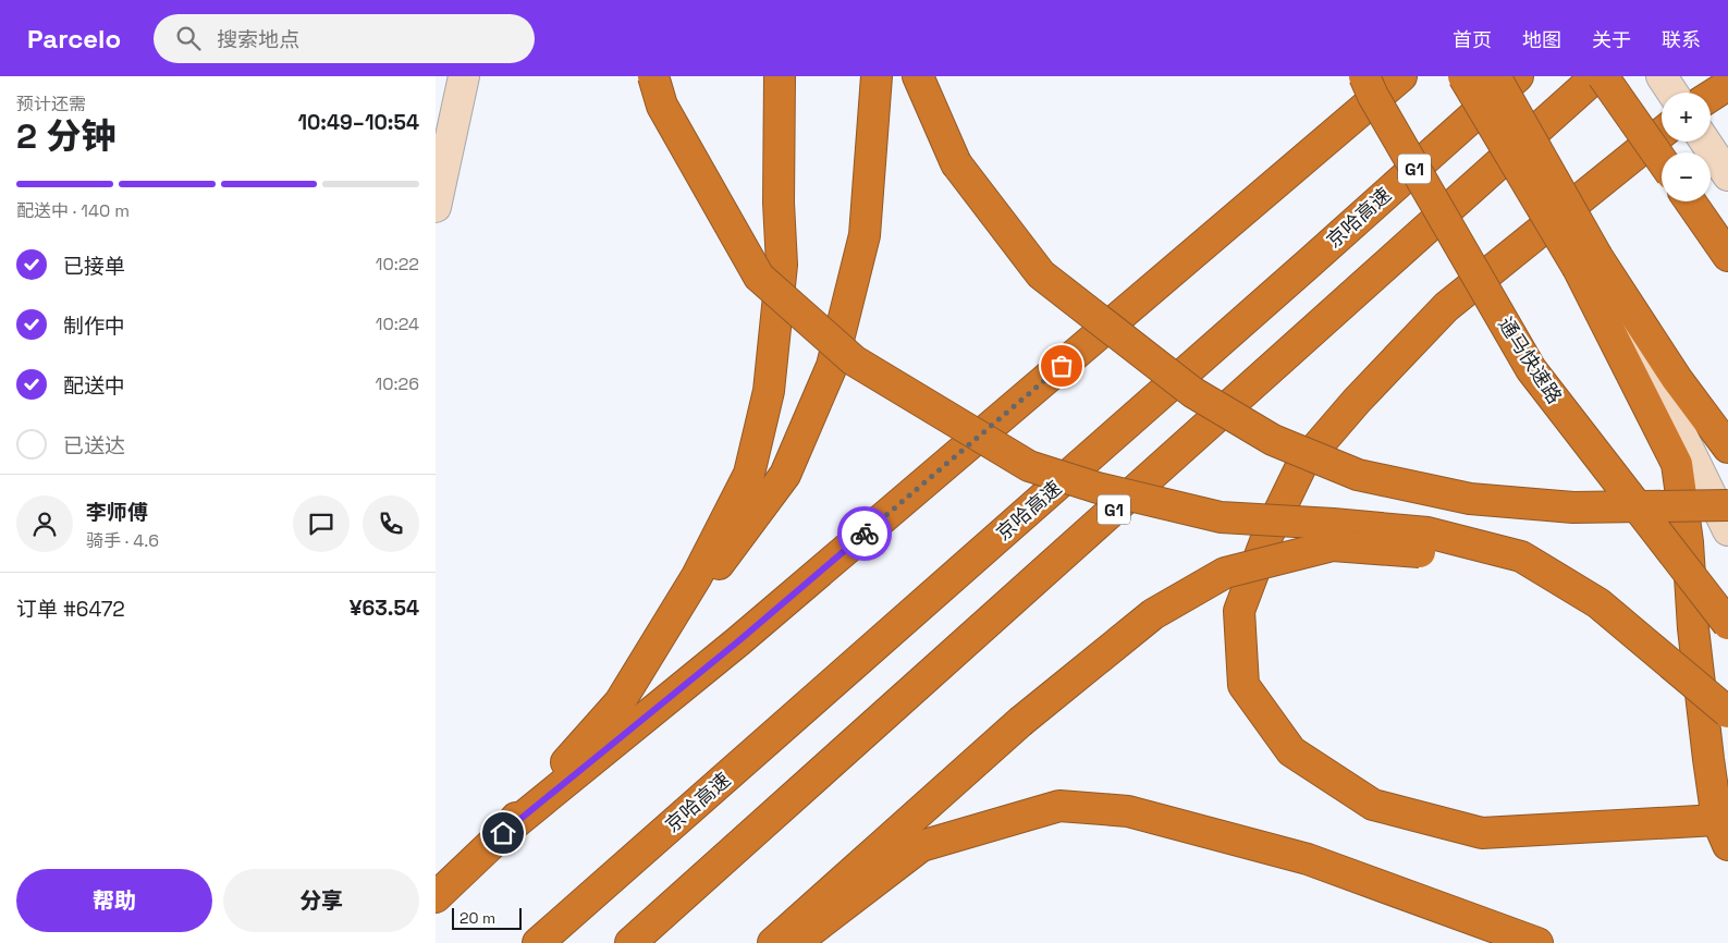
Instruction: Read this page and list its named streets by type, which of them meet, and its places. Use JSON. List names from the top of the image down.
{
  "streets": {
    "highway": ["G1", "京哈高速", "通马快速路"]
  },
  "scale_bar": "20 m",
  "page": {
    "header": "Parcelo",
    "search": "搜索地点",
    "nav": [
      "首页",
      "地图",
      "关于",
      "联系"
    ],
    "heading": ["2 分钟", "预计还需", "10:49–10:54"],
    "panel": [
      "李师傅",
      "骑手 · 4.6",
      "订单 #6472",
      "¥63.54"
    ],
    "map_buttons": ["+", "−"],
    "bar": "配送中 · 140 m",
    "list": [
      ["已接单", "10:22"],
      ["制作中", "10:24"],
      ["配送中", "10:26"],
      "已送达"
    ],
    "buttons": ["帮助", "分享"],
    "scale": "20 m"
  }
}
